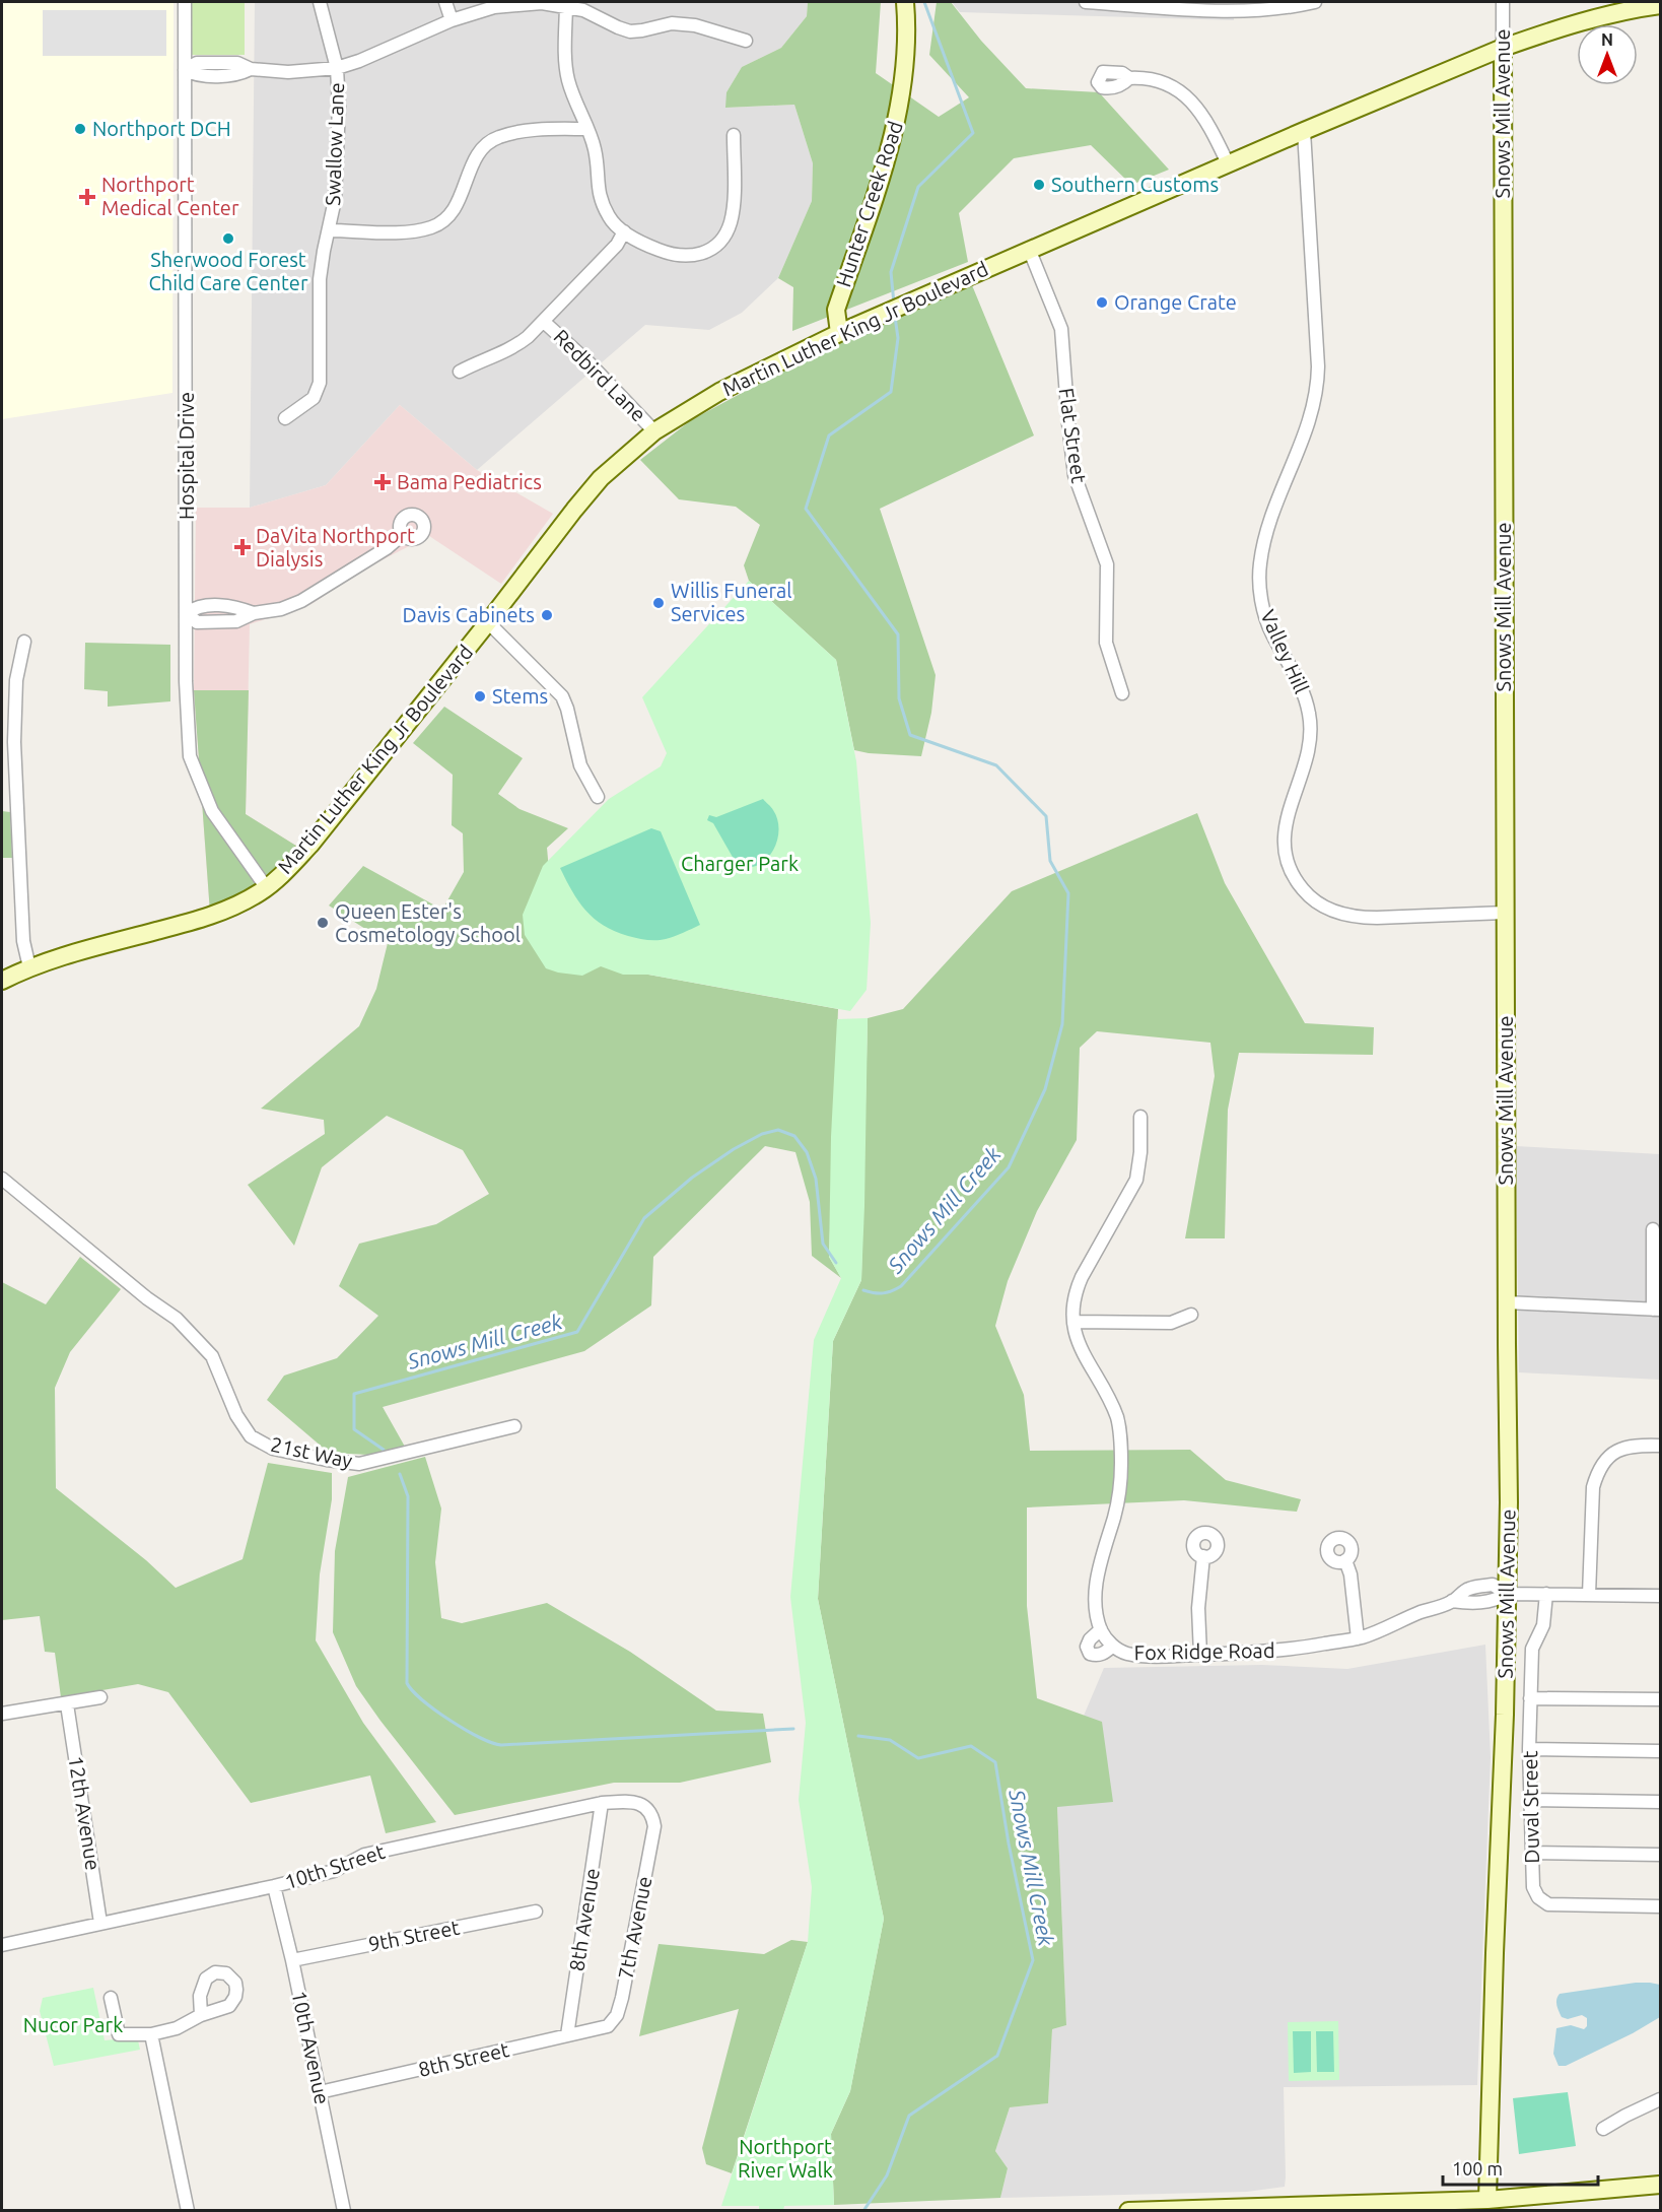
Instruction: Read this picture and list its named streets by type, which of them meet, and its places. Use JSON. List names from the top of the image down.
{
  "streets": {
    "main road": ["Snows Mill Avenue", "Hunter Creek Road", "Martin Luther King Jr Boulevard"],
    "street": [
      "Swallow Lane",
      "Redbird Lane",
      "Flat Street",
      "Hospital Drive",
      "Valley Hill",
      "21st Way",
      "Fox Ridge Road",
      "Duval Street",
      "12th Avenue",
      "10th Street",
      "8th Avenue",
      "7th Avenue",
      "9th Street",
      "10th Avenue",
      "8th Street"
    ]
  },
  "crossings": [
    ["Snows Mill Avenue", "Martin Luther King Jr Boulevard"],
    ["Snows Mill Avenue", "Valley Hill"],
    ["Snows Mill Avenue", "Fox Ridge Road"],
    ["Hunter Creek Road", "Martin Luther King Jr Boulevard"],
    ["Martin Luther King Jr Boulevard", "Redbird Lane"],
    ["Martin Luther King Jr Boulevard", "Flat Street"],
    ["Martin Luther King Jr Boulevard", "Hospital Drive"],
    ["Martin Luther King Jr Boulevard", "Valley Hill"],
    ["Fox Ridge Road", "Duval Street"],
    ["12th Avenue", "10th Street"],
    ["10th Street", "8th Avenue"],
    ["10th Street", "7th Avenue"],
    ["10th Street", "10th Avenue"],
    ["8th Avenue", "8th Street"],
    ["7th Avenue", "8th Street"],
    ["9th Street", "10th Avenue"],
    ["10th Avenue", "8th Street"]
  ],
  "water": ["Snows Mill Creek"],
  "parks": ["Charger Park", "Nucor Park", "Northport River Walk"],
  "places": {
    "other": [
      "Northport DCH",
      "Southern Customs",
      "Sherwood Forest Child Care Center",
      "Orange Crate",
      "Willis Funeral Services",
      "Davis Cabinets",
      "Stems",
      "Queen Ester's Cosmetology School"
    ],
    "health": ["Northport Medical Center", "Bama Pediatrics", "DaVita Northport Dialysis"]
  },
  "scale_bar": "100 m",
  "north": "top"
}
